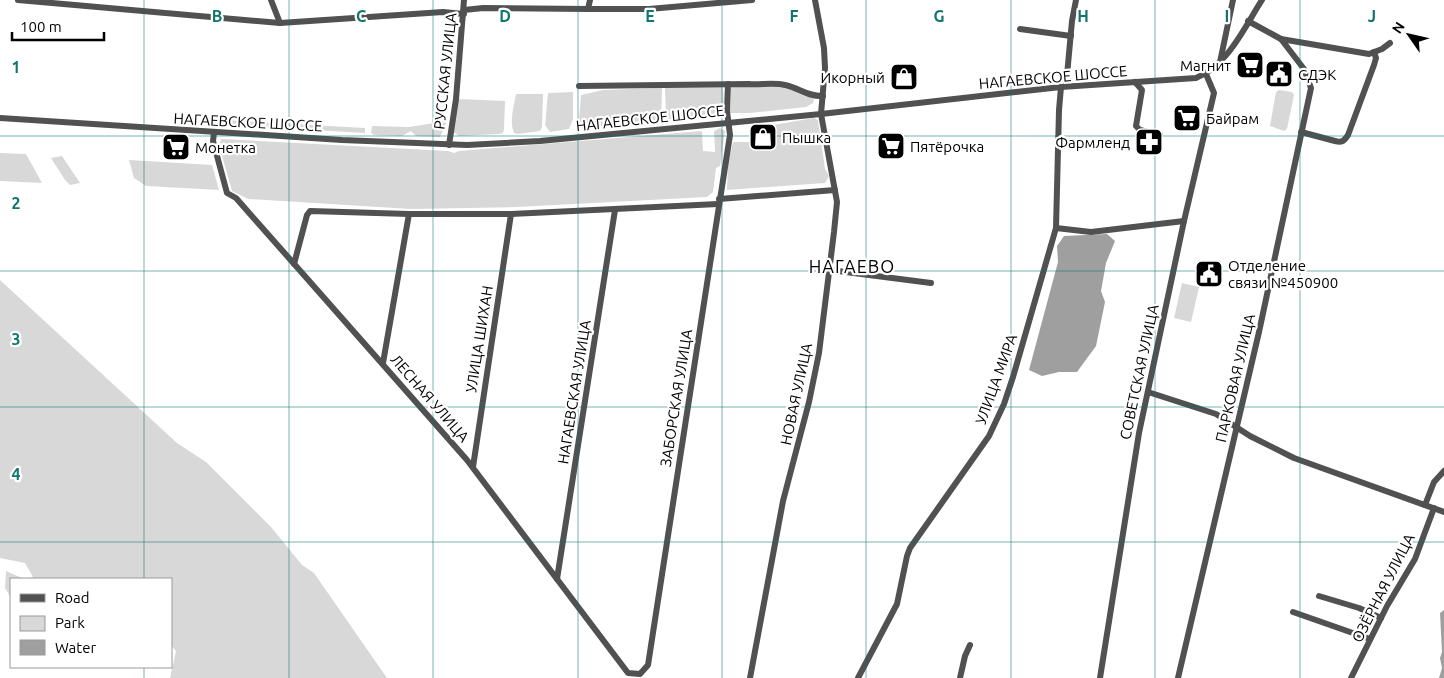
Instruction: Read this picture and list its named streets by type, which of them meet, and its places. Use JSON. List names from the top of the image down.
{
  "streets": {
    "street": [
      "РУССКАЯ УЛИЦА",
      "НАГАЕВСКОЕ ШОССЕ",
      "УЛИЦА ШИХАН",
      "СОВЕТСКАЯ УЛИЦА",
      "ПАРКОВАЯ УЛИЦА",
      "УЛИЦА МИРА",
      "НАГАЕВСКАЯ УЛИЦА",
      "НОВАЯ УЛИЦА",
      "ЛЕСНАЯ УЛИЦА",
      "ЗАБОРСКАЯ УЛИЦА",
      "ОЗЁРНАЯ УЛИЦА"
    ]
  },
  "crossings": [
    ["РУССКАЯ УЛИЦА", "НАГАЕВСКОЕ ШОССЕ"],
    ["НАГАЕВСКОЕ ШОССЕ", "СОВЕТСКАЯ УЛИЦА"],
    ["НАГАЕВСКОЕ ШОССЕ", "ПАРКОВАЯ УЛИЦА"],
    ["НАГАЕВСКОЕ ШОССЕ", "УЛИЦА МИРА"],
    ["НАГАЕВСКОЕ ШОССЕ", "НОВАЯ УЛИЦА"],
    ["НАГАЕВСКОЕ ШОССЕ", "ЛЕСНАЯ УЛИЦА"],
    ["НАГАЕВСКОЕ ШОССЕ", "ЗАБОРСКАЯ УЛИЦА"],
    ["УЛИЦА ШИХАН", "ЛЕСНАЯ УЛИЦА"],
    ["НАГАЕВСКАЯ УЛИЦА", "ЛЕСНАЯ УЛИЦА"],
    ["ЛЕСНАЯ УЛИЦА", "ЗАБОРСКАЯ УЛИЦА"]
  ],
  "districts": ["НАГАЕВО"],
  "places": {
    "supermarket": [
      "Магнит",
      "Байрам",
      "Пятёрочка",
      "Монетка"
    ],
    "public building": ["СДЭК", "Отделение связи №450900"],
    "shop": ["Икорный", "Пышка"],
    "pharmacy": ["Фармленд"]
  },
  "legend": ["Road", "Park", "Water"],
  "scale_bar": "100 m",
  "north": "top left",
  "grid": {
    "columns": [
      "B",
      "C",
      "D",
      "E",
      "F",
      "G",
      "H",
      "I",
      "J"
    ],
    "rows": [
      "1",
      "2",
      "3",
      "4"
    ]
  }
}
